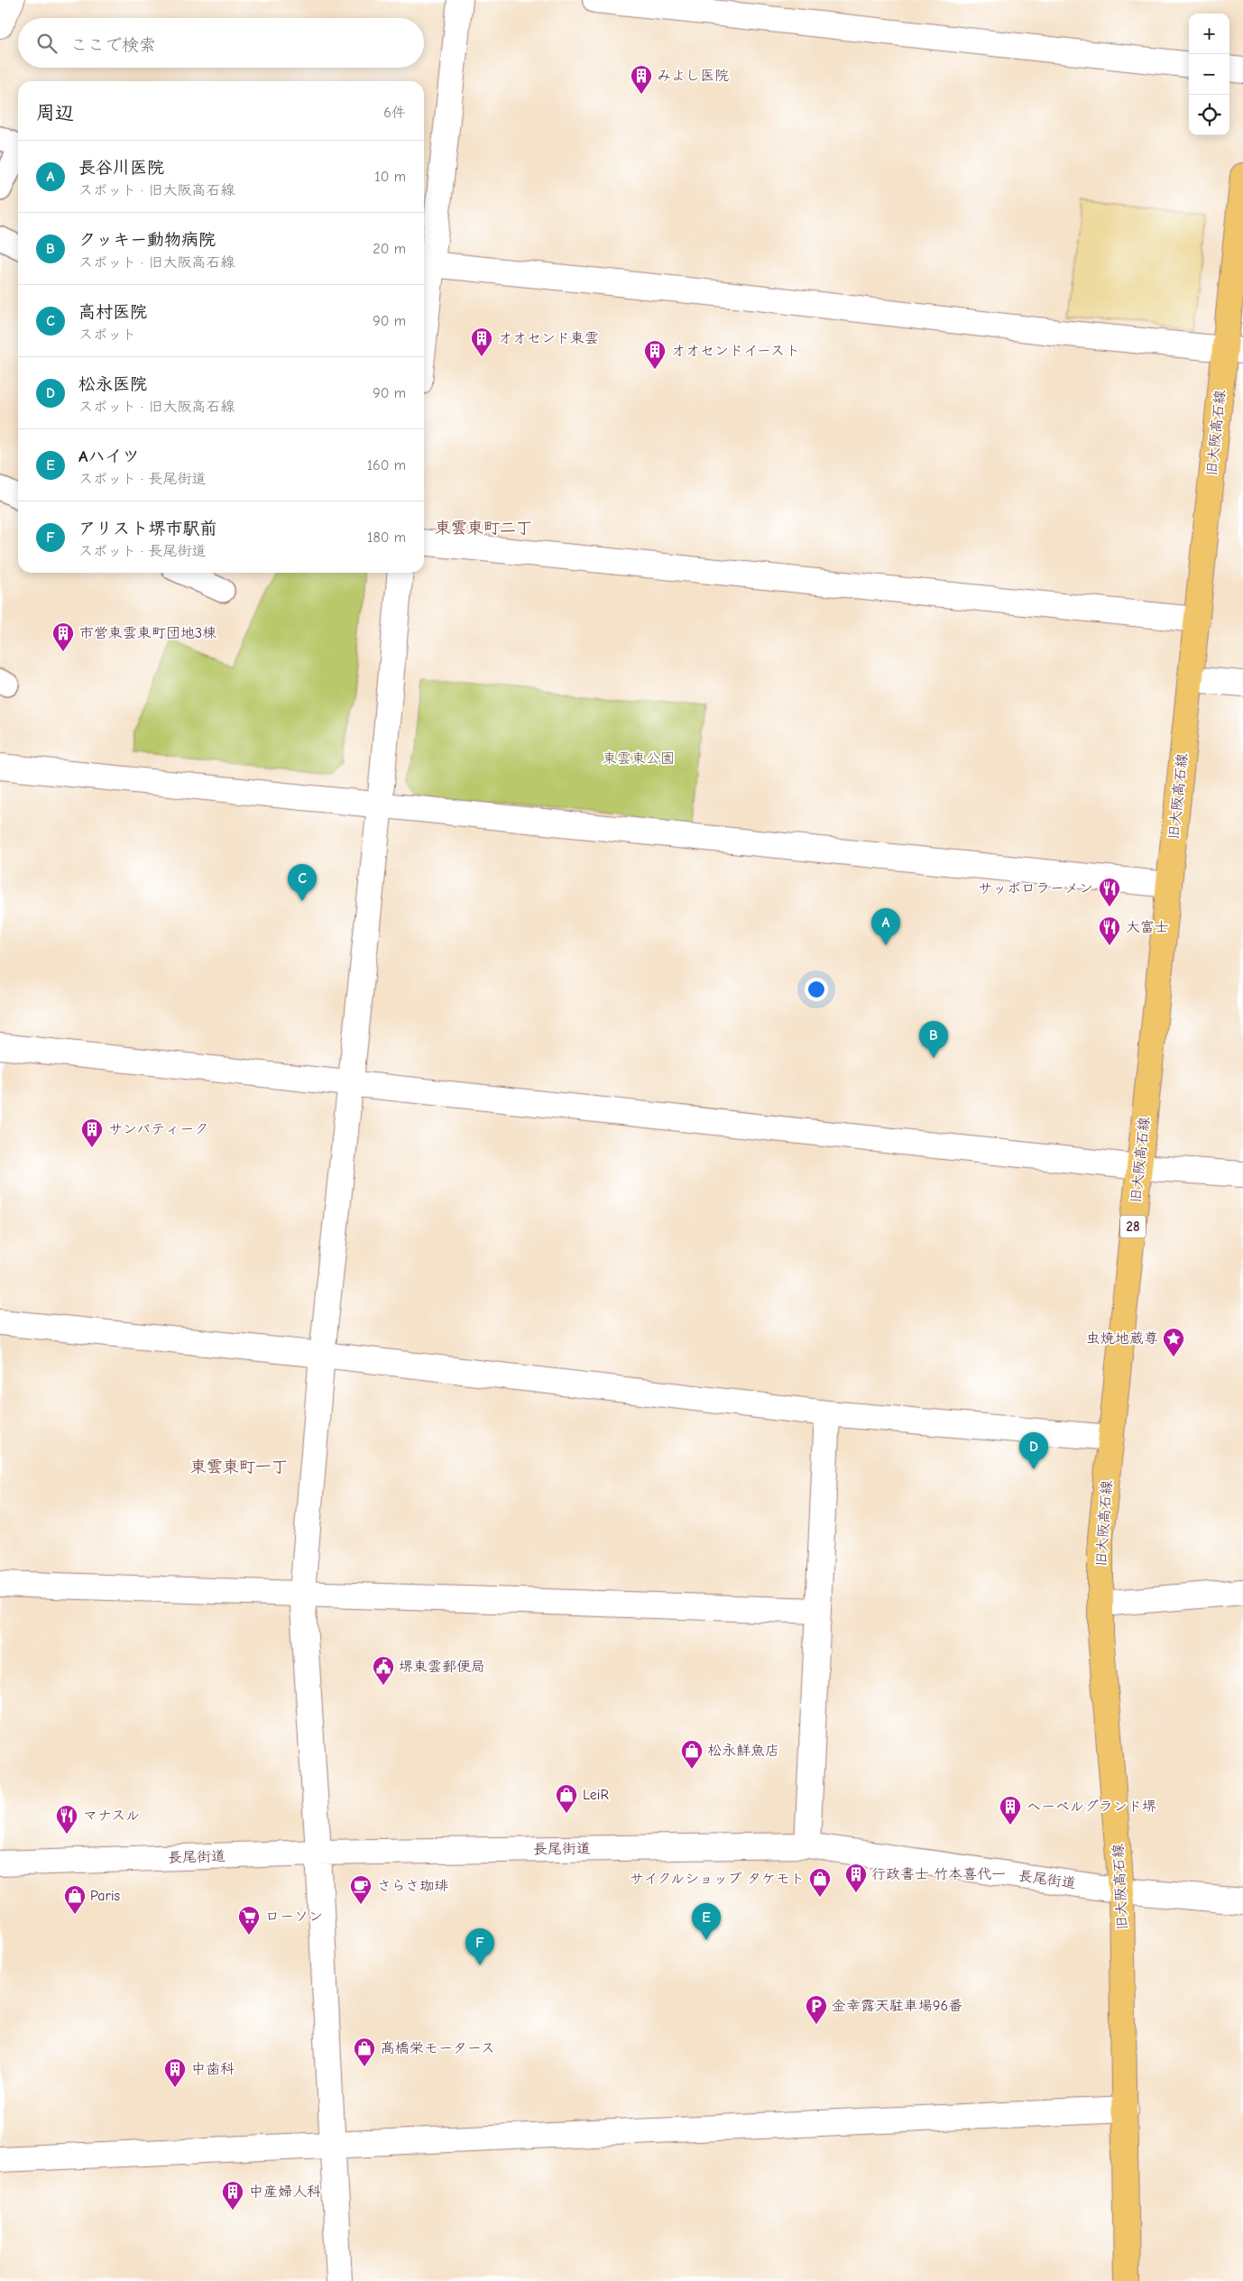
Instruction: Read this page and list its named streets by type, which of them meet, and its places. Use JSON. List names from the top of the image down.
{
  "streets": {
    "main road": ["旧大阪高石線", "28"],
    "street": ["長尾街道"]
  },
  "crossings": [
    ["旧大阪高石線", "長尾街道"]
  ],
  "districts": ["東雲東町二丁", "東雲東町一丁"],
  "parks": ["東雲東公園"],
  "places": {
    "building": [
      "みよし医院",
      "オオセンド東雲",
      "オオセンドイースト",
      "市営東雲東町団地3棟",
      "サンパティーク",
      "ヘーベルグランド堺",
      "行政書士 竹本喜代一",
      "中歯科",
      "中産婦人科"
    ],
    "restaurant": ["サッポロラーメン", "大富士", "マナスル"],
    "place": ["虫焼地蔵尊"],
    "public building": ["堺東雲郵便局"],
    "shop": [
      "松永鮮魚店",
      "LeiR",
      "サイクルショップ タケモト",
      "Paris",
      "髙橋栄モータース"
    ],
    "cafe": ["さらさ珈琲"],
    "supermarket": ["ローソン"],
    "parking": ["金幸露天駐車場96番"]
  },
  "page": {
    "map_buttons": ["+", "−"],
    "search": "ここで検索",
    "heading": ["周辺", "6件"],
    "list": [
      {
        "mark": "A",
        "name": "長谷川医院",
        "note": "スポット · 旧大阪高石線",
        "value": "10 m"
      },
      {
        "mark": "B",
        "name": "クッキー動物病院",
        "note": "スポット · 旧大阪高石線",
        "value": "20 m"
      },
      {
        "mark": "C",
        "name": "高村医院",
        "note": "スポット",
        "value": "90 m"
      },
      {
        "mark": "D",
        "name": "松永医院",
        "note": "スポット · 旧大阪高石線",
        "value": "90 m"
      },
      {
        "mark": "E",
        "name": "Aハイツ",
        "note": "スポット · 長尾街道",
        "value": "160 m"
      },
      {
        "mark": "F",
        "name": "アリスト堺市駅前",
        "note": "スポット · 長尾街道",
        "value": "180 m"
      }
    ],
    "pins": [
      "C",
      "A",
      "B",
      "D",
      "E",
      "F"
    ]
  }
}
